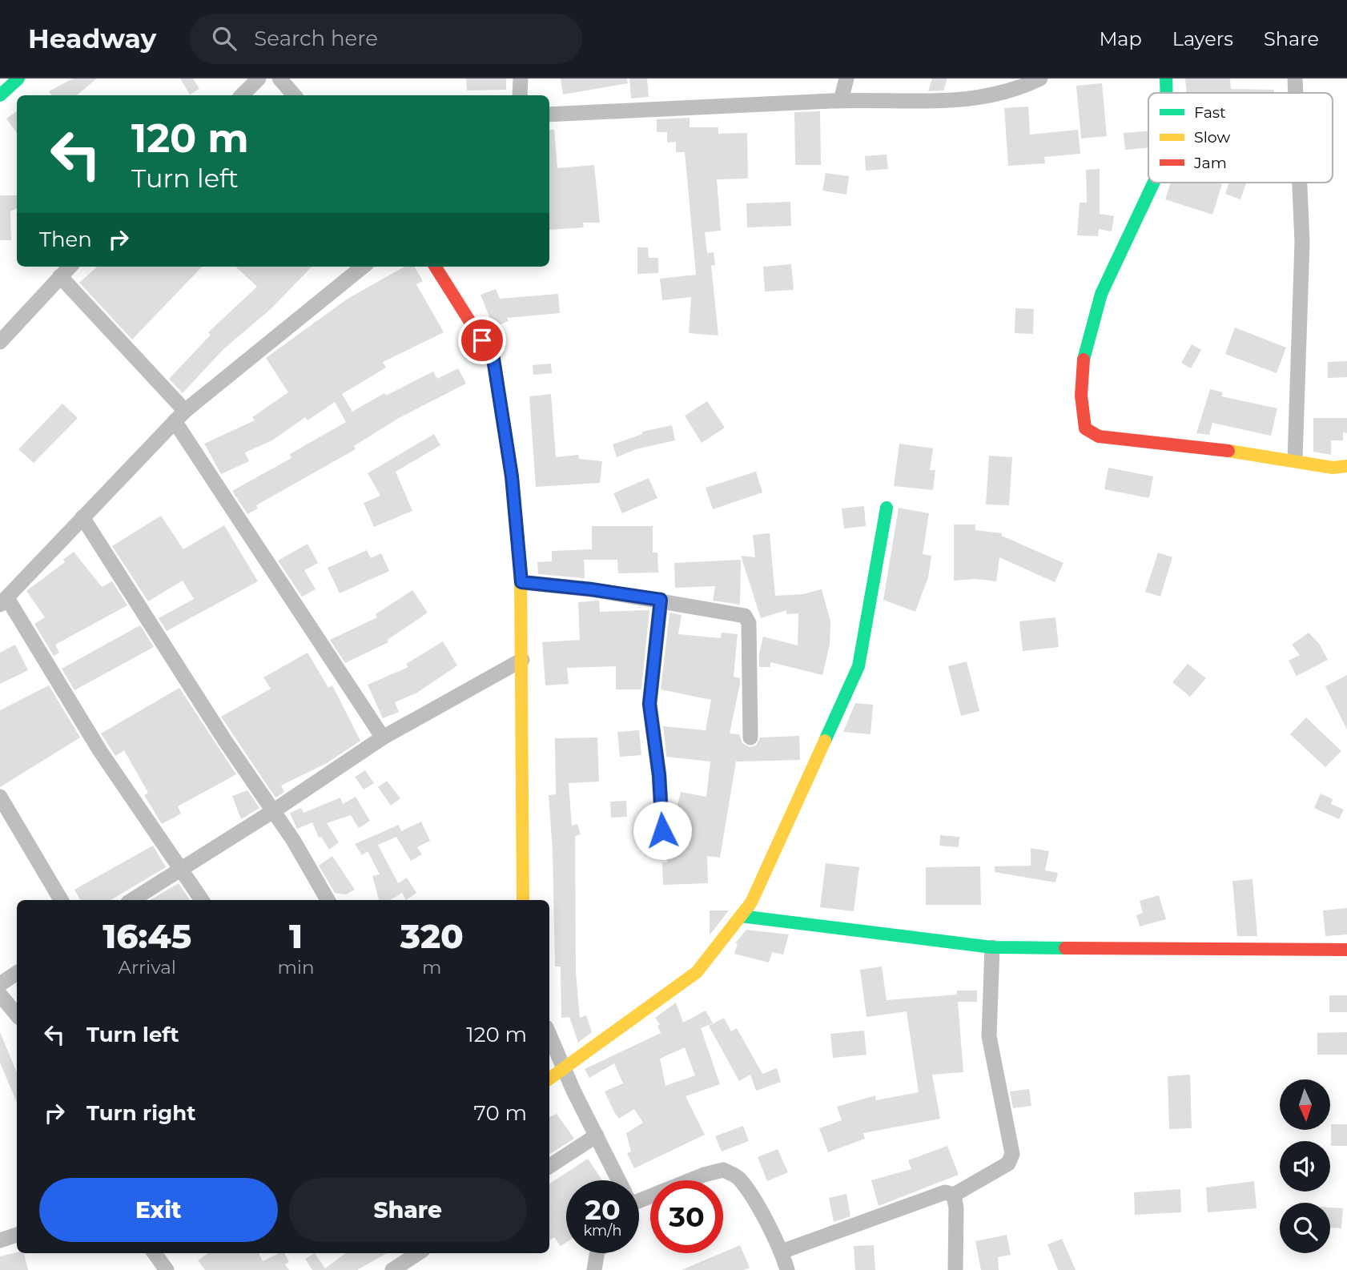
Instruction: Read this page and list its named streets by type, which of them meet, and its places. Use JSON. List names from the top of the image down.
{
  "legend": ["Fast", "Slow", "Jam"],
  "north": "bottom",
  "page": {
    "header": "Headway",
    "search": "Search here",
    "nav": ["Map", "Layers", "Share"],
    "turn": ["120 m", "Turn left"],
    "then": "Then",
    "eta": [
      "16:45",
      "Arrival",
      "1",
      "min",
      "320",
      "m"
    ],
    "list": [
      {
        "name": "Turn left",
        "value": "120 m"
      },
      {
        "name": "Turn right",
        "value": "70 m"
      }
    ],
    "buttons": ["Exit", "Share"],
    "speed": "20 km/h",
    "limit": "30"
  }
}
